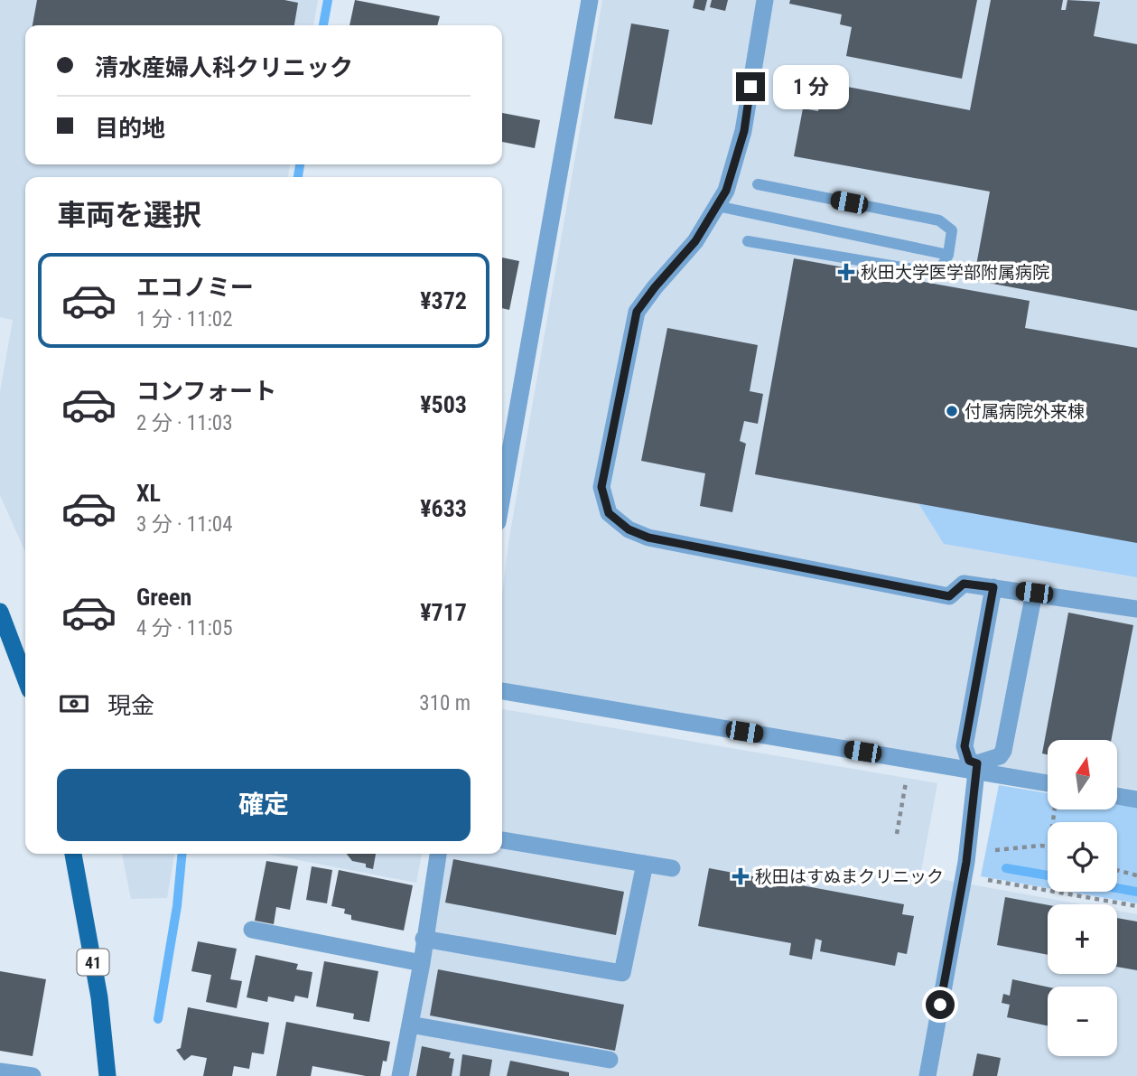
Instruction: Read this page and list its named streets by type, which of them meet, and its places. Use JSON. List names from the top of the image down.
{
  "streets": {
    "main road": ["41"]
  },
  "places": {
    "health": ["秋田大学医学部附属病院", "秋田はすぬまクリニック"],
    "other": ["付属病院外来棟"]
  },
  "north": "top",
  "page": {
    "banner": ["清水産婦人科クリニック", "目的地"],
    "bubble": "1 分",
    "heading": "車両を選択",
    "list": [
      {
        "name": "エコノミー",
        "note": "1 分 · 11:02",
        "value": "¥372"
      },
      {
        "name": "コンフォート",
        "note": "2 分 · 11:03",
        "value": "¥503"
      },
      {
        "name": "XL",
        "note": "3 分 · 11:04",
        "value": "¥633"
      },
      {
        "name": "Green",
        "note": "4 分 · 11:05",
        "value": "¥717"
      }
    ],
    "pay": ["現金", "310 m"],
    "map_buttons": ["+", "−"],
    "buttons": "確定"
  }
}
